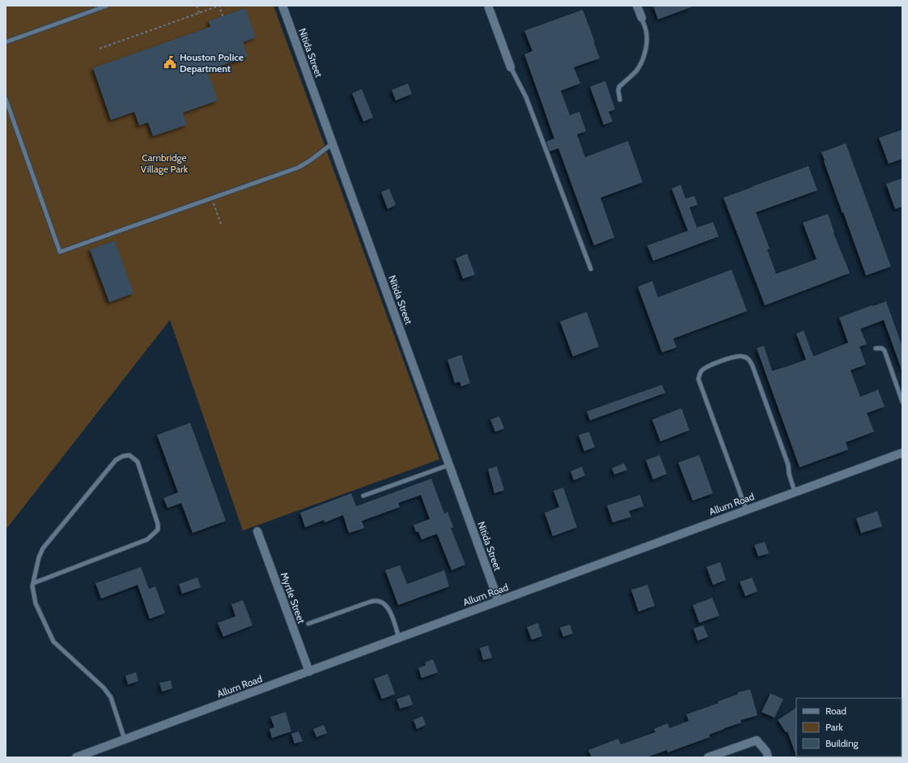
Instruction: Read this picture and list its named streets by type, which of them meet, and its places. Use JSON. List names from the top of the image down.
{
  "streets": {
    "street": ["Nitida Street", "Allum Road", "Myrtle Street"]
  },
  "crossings": [
    ["Nitida Street", "Allum Road"],
    ["Allum Road", "Myrtle Street"]
  ],
  "parks": ["Cambridge Village Park"],
  "places": {
    "public building": ["Houston Police Department"]
  },
  "legend": ["Road", "Park", "Building"]
}
